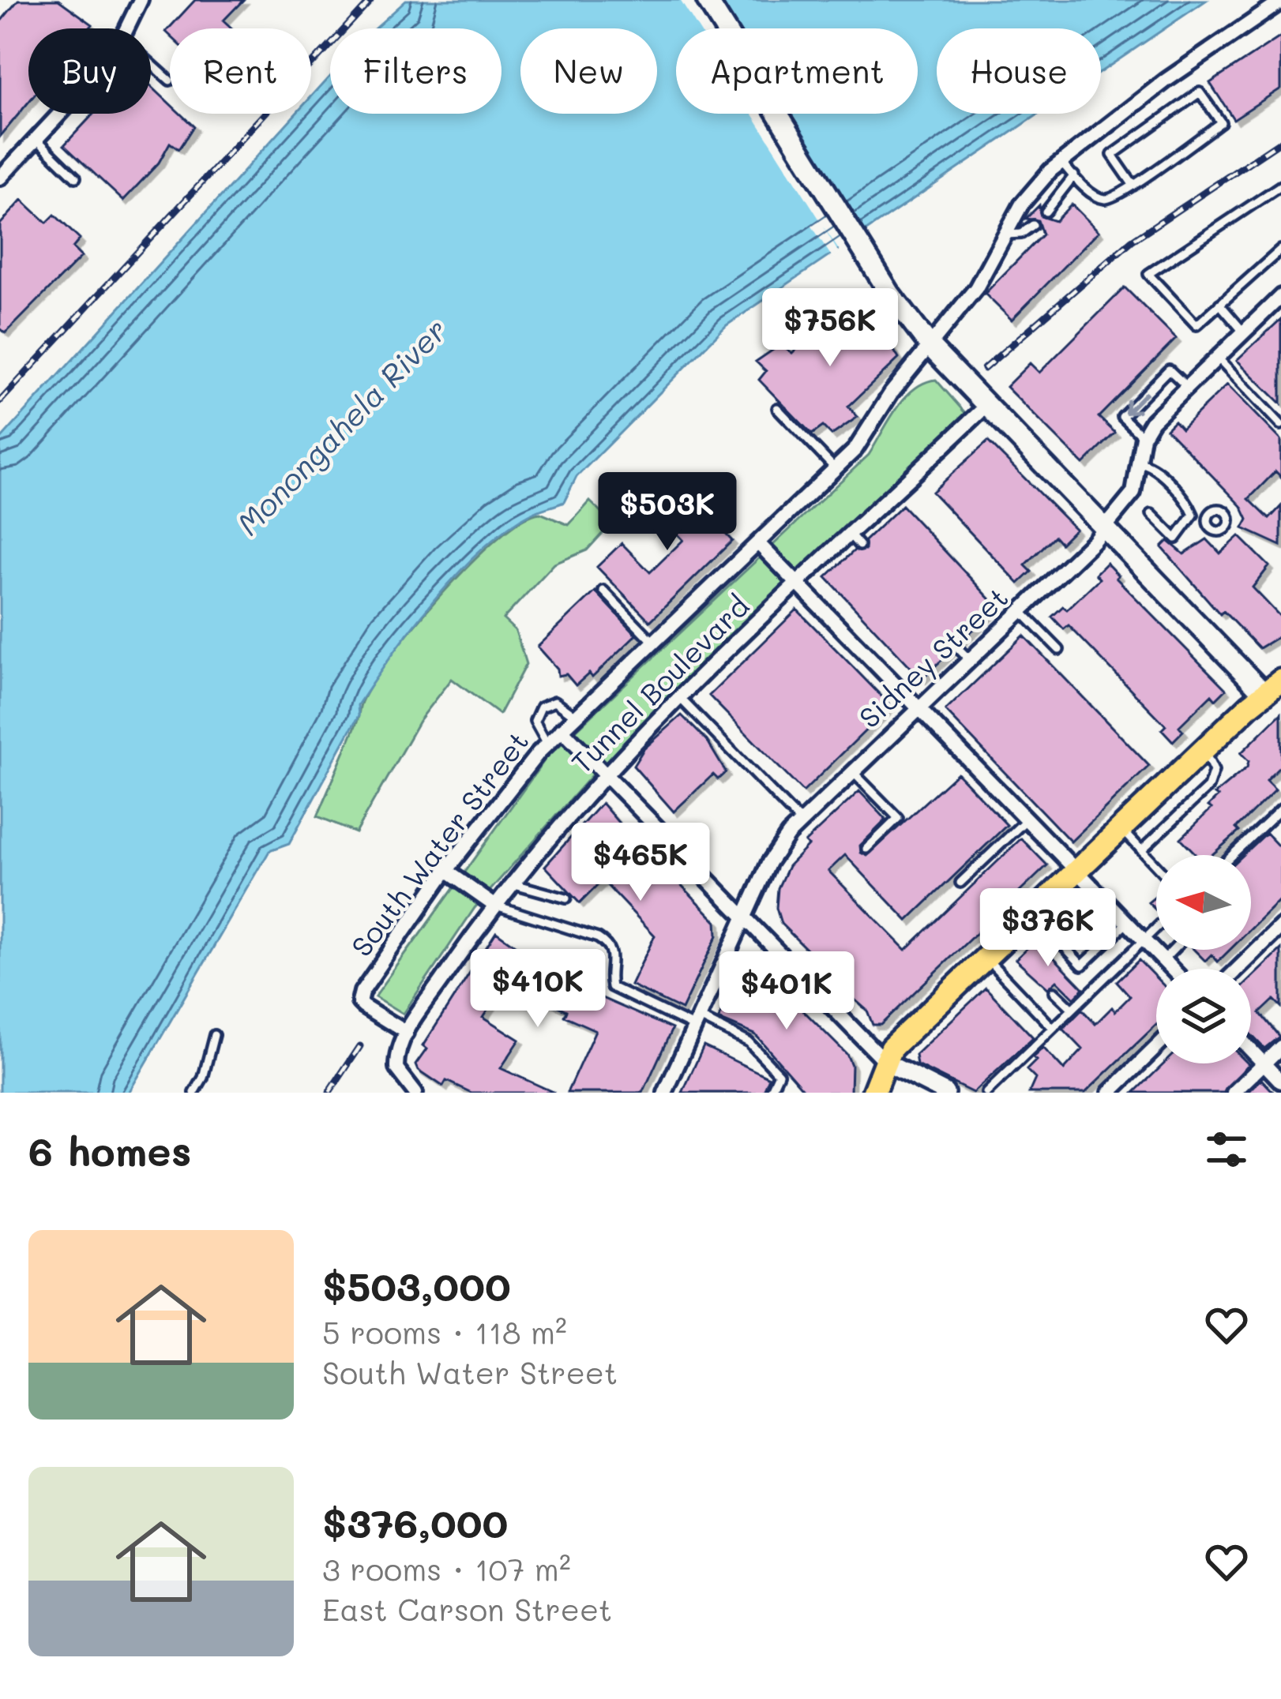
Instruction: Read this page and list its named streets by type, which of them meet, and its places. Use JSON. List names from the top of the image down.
{
  "streets": {
    "street": ["Sidney Street", "Tunnel Boulevard", "South Water Street"]
  },
  "crossings": [
    ["Tunnel Boulevard", "South Water Street"]
  ],
  "water": ["Monongahela River"],
  "north": "left",
  "page": {
    "chip": [
      "Buy",
      "Rent",
      "Filters",
      "New",
      "Apartment",
      "House"
    ],
    "price": [
      "$756K",
      "$503K",
      "$465K",
      "$376K",
      "$410K",
      "$401K"
    ],
    "heading": "6 homes",
    "list": [
      {
        "name": "$503,000",
        "note": "5 rooms · 118 m² · South Water Street"
      },
      {
        "name": "$376,000",
        "note": "3 rooms · 107 m² · East Carson Street"
      }
    ]
  }
}
